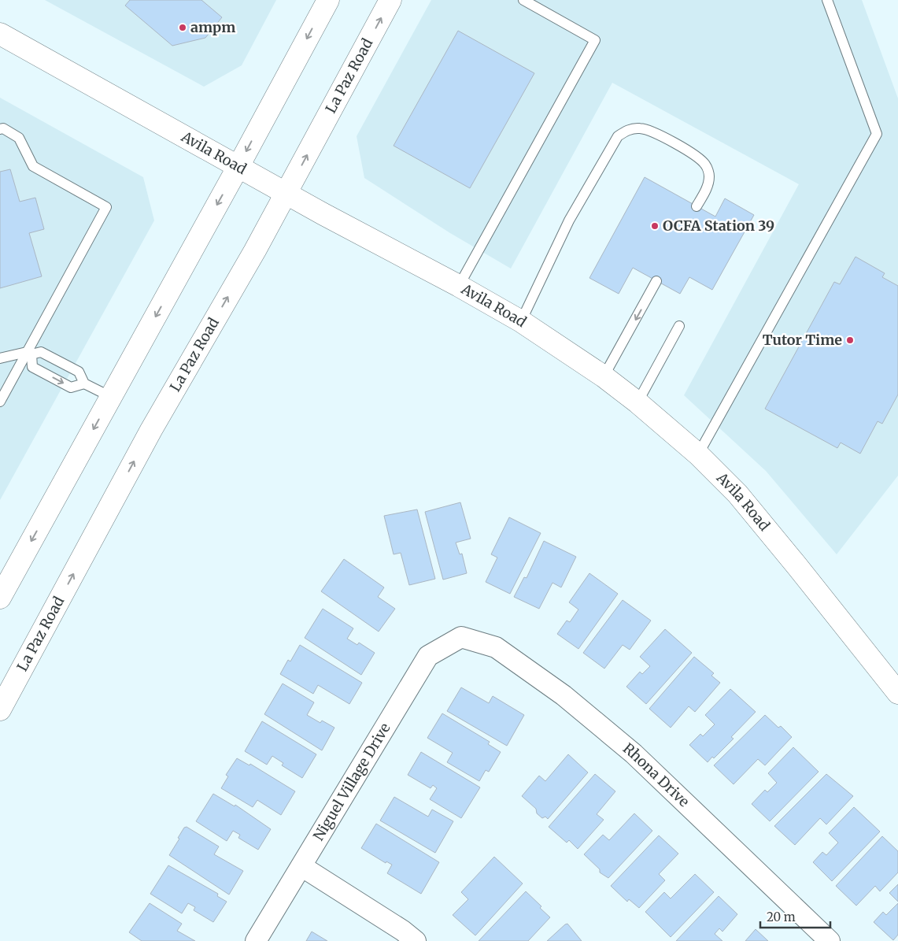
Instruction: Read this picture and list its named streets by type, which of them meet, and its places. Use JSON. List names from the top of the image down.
{
  "streets": {
    "main road": ["La Paz Road", "Avila Road"],
    "street": ["Rhona Drive", "Niguel Village Drive"]
  },
  "crossings": [
    ["La Paz Road", "Avila Road"],
    ["Rhona Drive", "Niguel Village Drive"]
  ],
  "places": ["ampm", "OCFA Station 39", "Tutor Time"],
  "scale_bar": "20 m"
}
